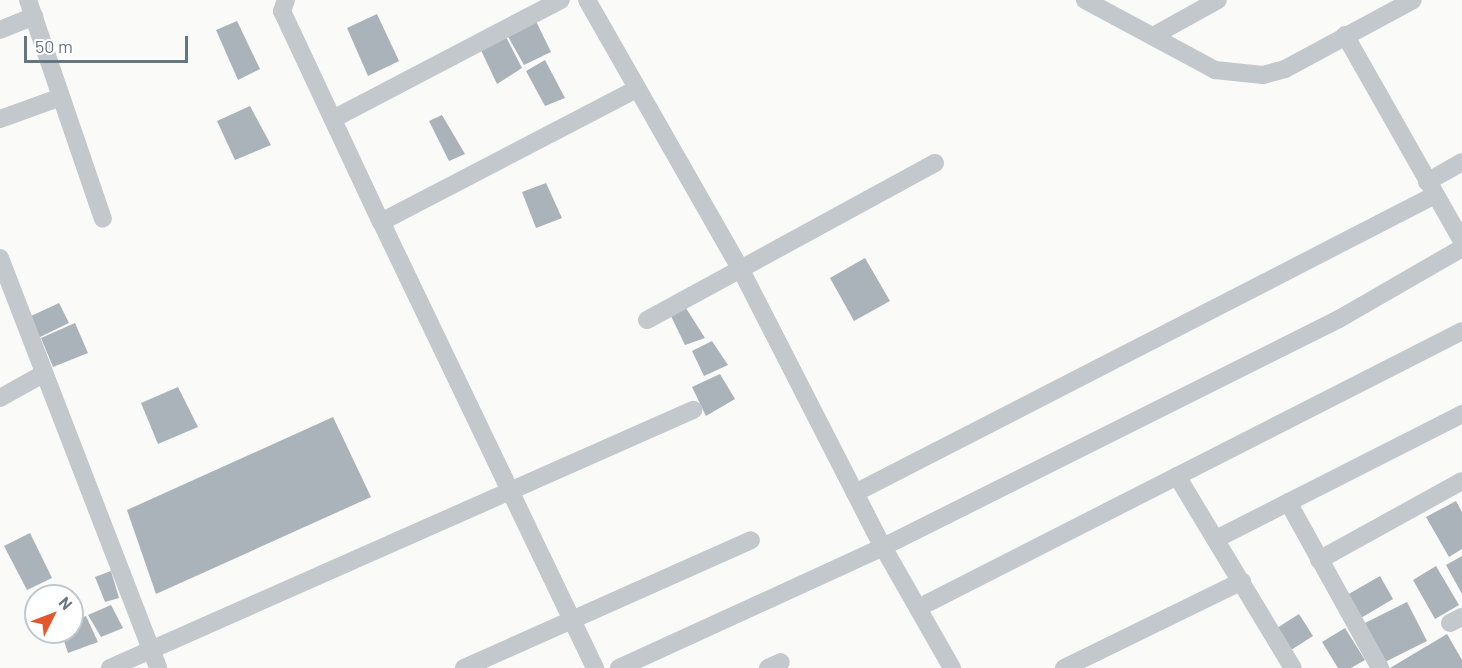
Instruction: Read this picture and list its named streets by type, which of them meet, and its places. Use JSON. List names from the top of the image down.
{
  "scale_bar": "50 m",
  "north": "top right"
}
